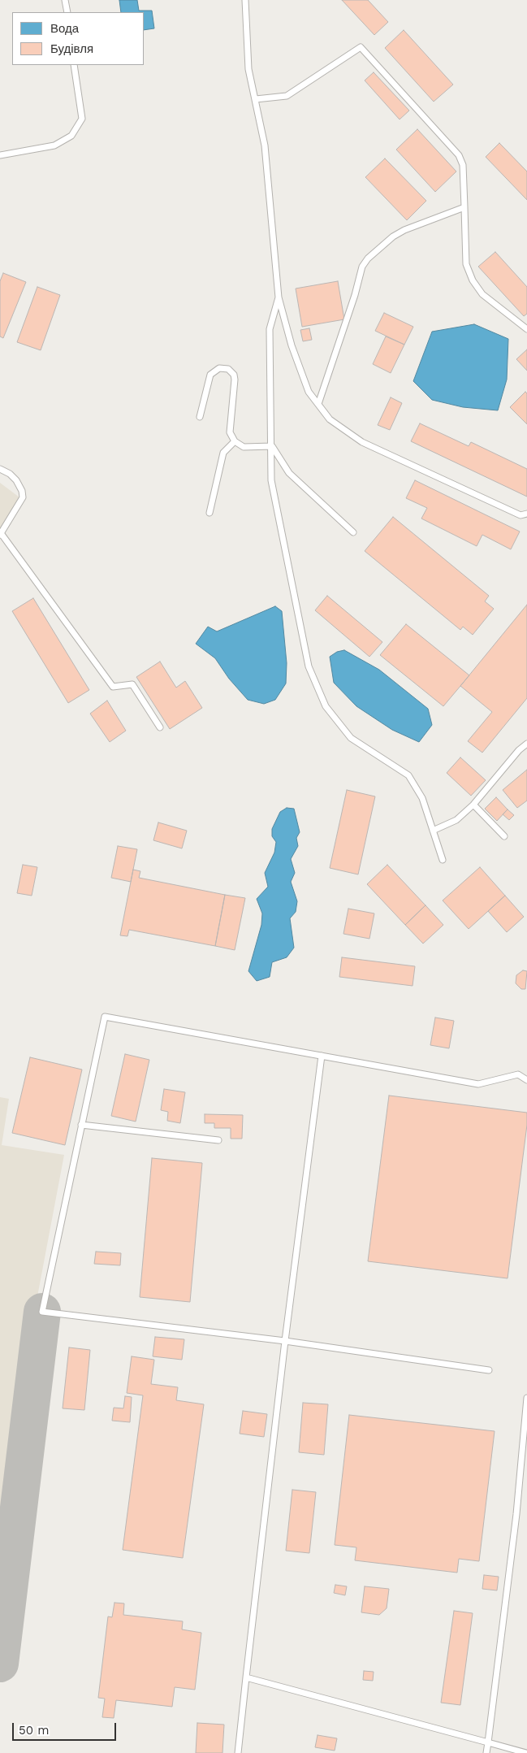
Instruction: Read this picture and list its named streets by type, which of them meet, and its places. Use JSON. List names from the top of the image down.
{
  "legend": ["Вода", "Будівля"],
  "scale_bar": "50 m"
}
